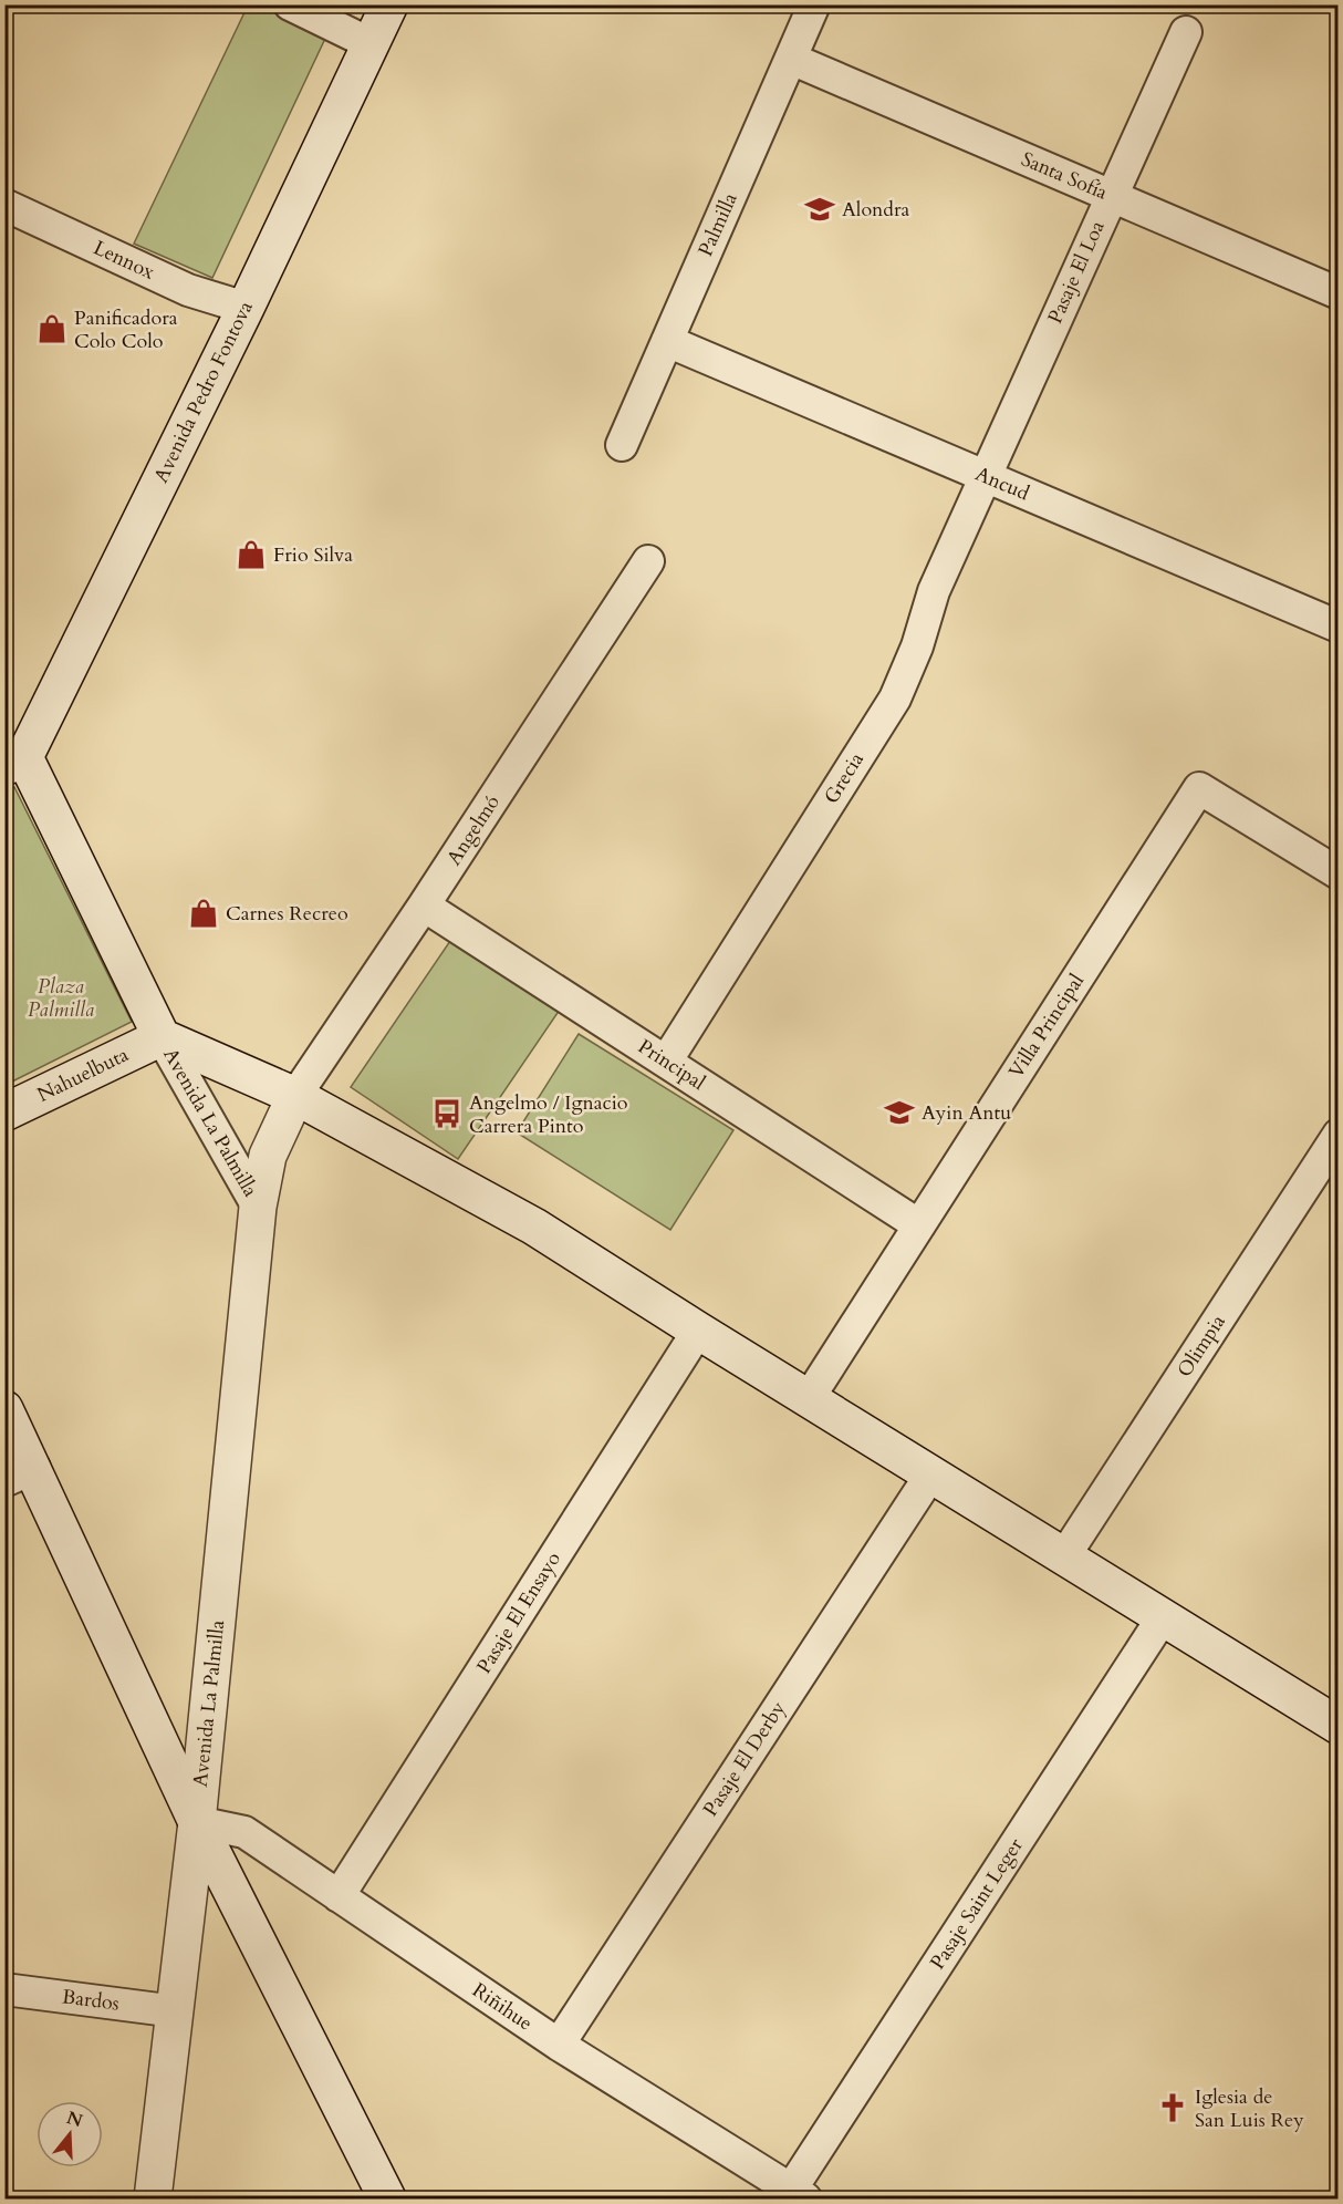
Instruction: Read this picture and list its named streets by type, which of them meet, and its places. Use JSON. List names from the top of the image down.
{
  "streets": {
    "main road": ["Avenida Pedro Fontova", "Nahuelbuta", "Avenida La Palmilla"],
    "street": [
      "Santa Sofía",
      "Palmilla",
      "Lennox",
      "Pasaje El Loa",
      "Ancud",
      "Grecia",
      "Angelmó",
      "Villa Principal",
      "Principal",
      "Olimpia",
      "Pasaje El Ensayo",
      "Pasaje El Derby",
      "Pasaje Saint Leger",
      "Bardos",
      "Riñihue"
    ]
  },
  "crossings": [
    ["Santa Sofía", "Palmilla"],
    ["Santa Sofía", "Pasaje El Loa"],
    ["Palmilla", "Ancud"],
    ["Lennox", "Avenida Pedro Fontova"],
    ["Pasaje El Loa", "Ancud"],
    ["Pasaje El Loa", "Grecia"],
    ["Ancud", "Grecia"],
    ["Grecia", "Principal"],
    ["Angelmó", "Principal"],
    ["Angelmó", "Avenida La Palmilla"],
    ["Villa Principal", "Principal"],
    ["Nahuelbuta", "Avenida La Palmilla"],
    ["Avenida La Palmilla", "Bardos"],
    ["Avenida La Palmilla", "Riñihue"],
    ["Pasaje El Ensayo", "Riñihue"],
    ["Pasaje El Derby", "Riñihue"],
    ["Pasaje Saint Leger", "Riñihue"]
  ],
  "parks": ["Plaza Palmilla"],
  "places": {
    "school or university": ["Alondra", "Ayin Antu"],
    "shop": ["Panificadora Colo Colo", "Frio Silva", "Carnes Recreo"],
    "bus stop": ["Angelmo / Ignacio Carrera Pinto"],
    "church": ["Iglesia de San Luis Rey"]
  },
  "north": "top"
}
